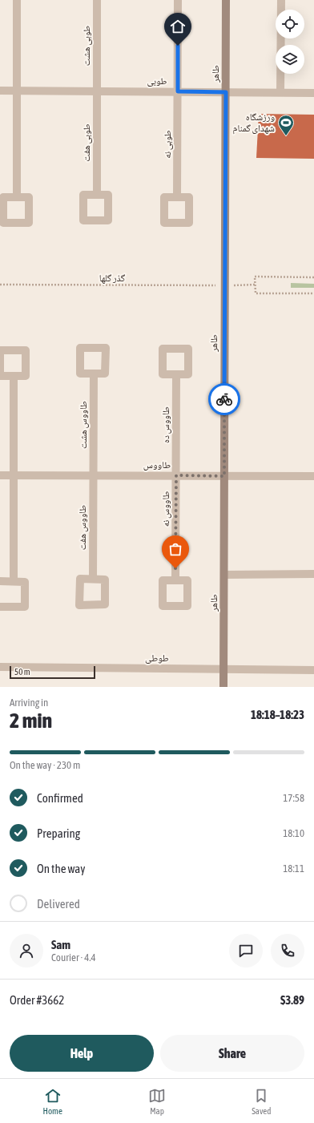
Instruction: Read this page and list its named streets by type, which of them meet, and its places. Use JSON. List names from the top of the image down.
{
  "streets": {
    "street": [
      "طوبی هشت",
      "طاهر",
      "طوبی",
      "طوبی هفت",
      "طوبی نه",
      "طاووس هشت",
      "طاووس ده",
      "طاووس",
      "طاووس نه",
      "طاووس هفت",
      "طوطی"
    ],
    "path": ["گذر گلها"]
  },
  "crossings": [
    ["طوبی هشت", "طوبی"],
    ["طوبی هشت", "طوبی هفت"],
    ["طاهر", "طوبی"],
    ["طاهر", "گذر گلها"],
    ["طاهر", "طاووس"],
    ["طاهر", "طوطی"],
    ["طوبی", "طوبی هفت"],
    ["طوبی", "طوبی نه"],
    ["طاووس هشت", "طاووس"],
    ["طاووس هشت", "طاووس هفت"],
    ["طاووس ده", "طاووس"],
    ["طاووس ده", "طاووس نه"],
    ["طاووس", "طاووس نه"],
    ["طاووس", "طاووس هفت"]
  ],
  "places": {
    "sports": ["ورزشگاه شهدای گمنام"]
  },
  "scale_bar": "50 m",
  "page": {
    "scale": "50 m",
    "heading": ["2 min", "Arriving in", "18:18–18:23"],
    "panel": [
      "Sam",
      "Courier · 4.4",
      "Order #3662",
      "$3.89"
    ],
    "bar": "On the way · 230 m",
    "list": [
      ["Confirmed", "17:58"],
      ["Preparing", "18:10"],
      ["On the way", "18:11"],
      "Delivered"
    ],
    "buttons": ["Help", "Share"],
    "tabs": ["Home", "Map", "Saved"]
  }
}
